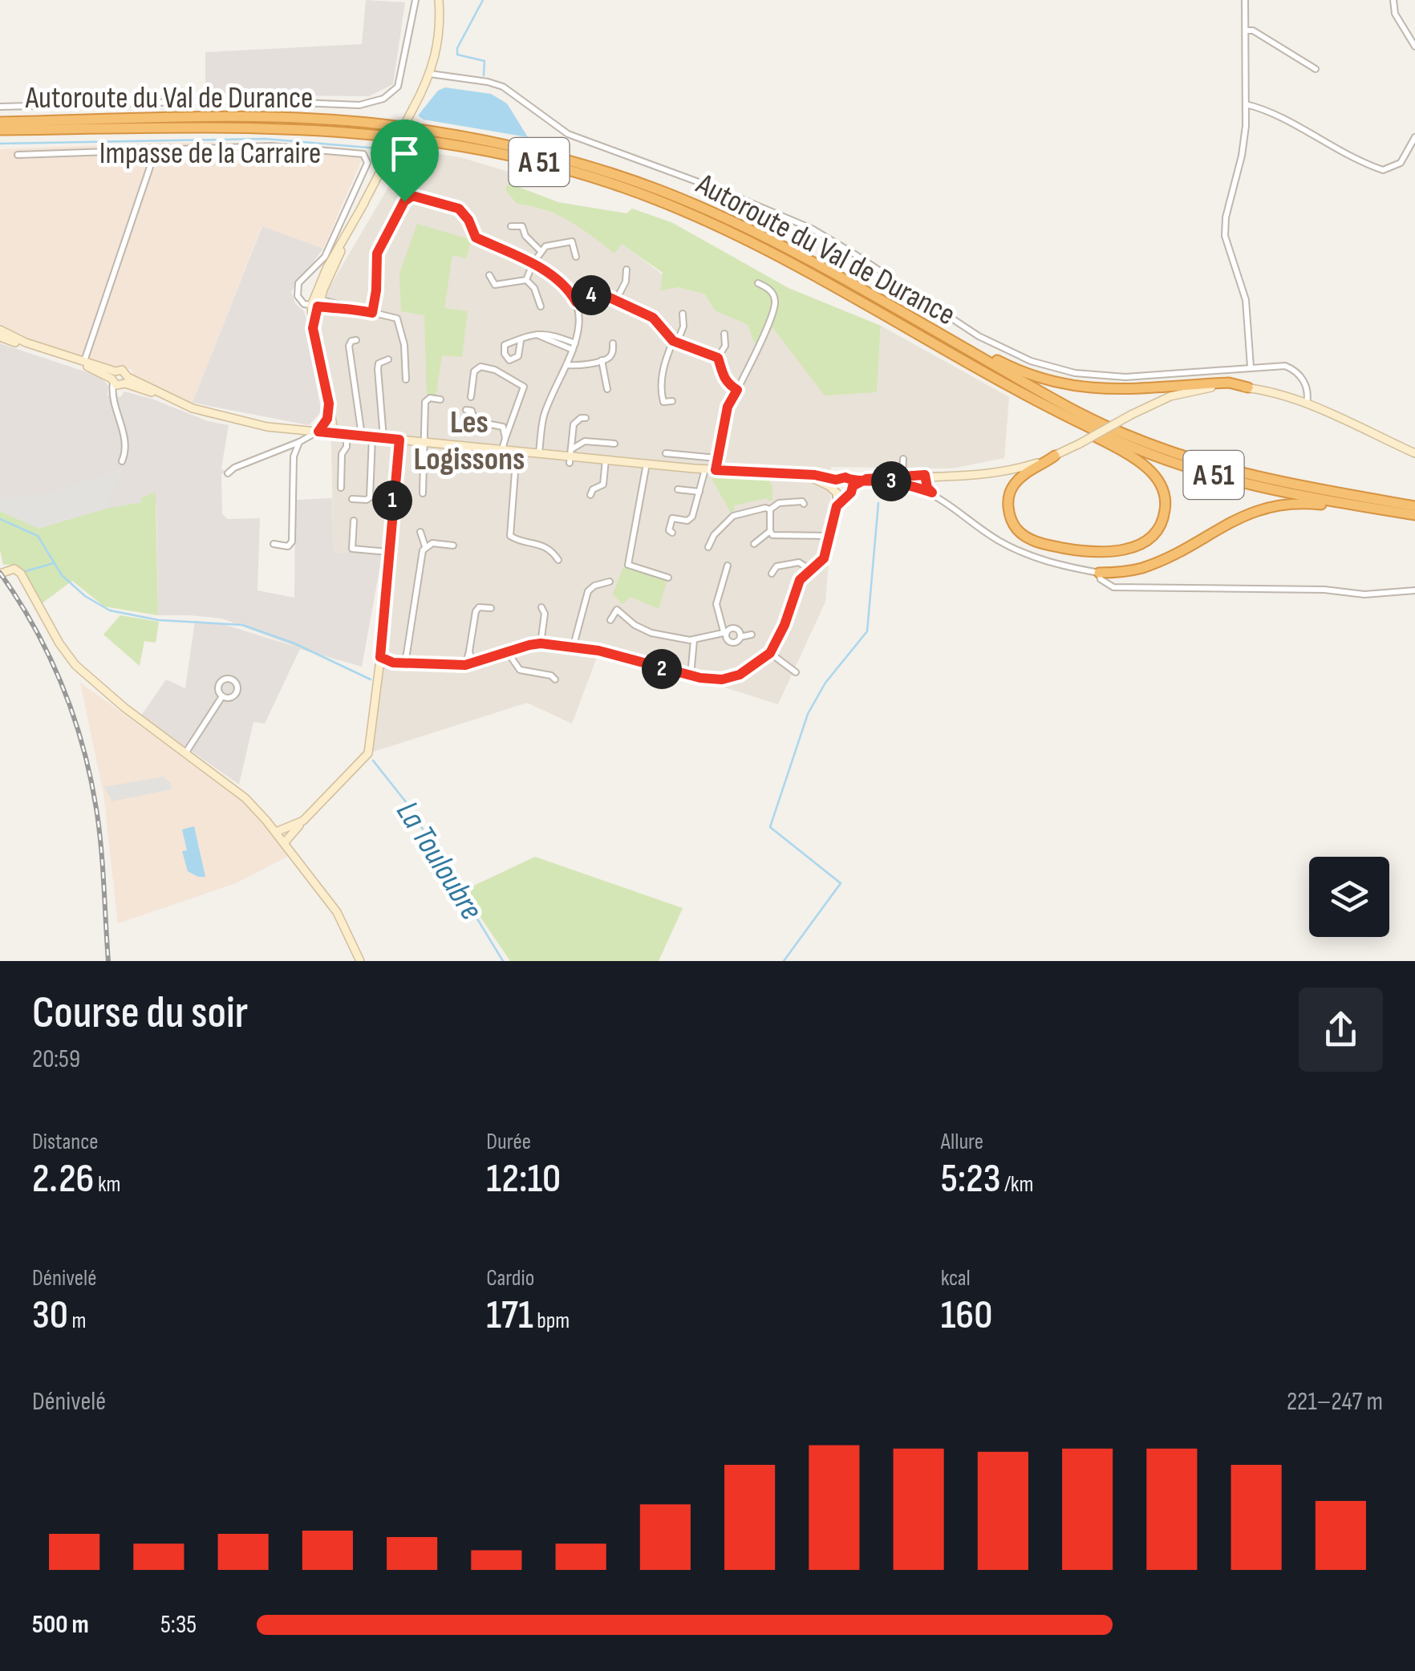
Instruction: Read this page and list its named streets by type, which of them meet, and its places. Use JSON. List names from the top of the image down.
{
  "streets": {
    "highway": ["Autoroute du Val de Durance", "A 51"],
    "street": ["Impasse de la Carraire"]
  },
  "districts": ["Les Logissons"],
  "water": ["La Touloubre"],
  "page": {
    "pins": [
      "4",
      "3",
      "1",
      "2"
    ],
    "heading": ["Course du soir", "20:59"],
    "stats": [
      ["Distance", "2.26 km"],
      ["Durée", "12:10"],
      ["Allure", "5:23 /km"],
      ["Dénivelé", "30 m"],
      ["Cardio", "171 bpm"],
      ["kcal", "160"]
    ],
    "chart": ["Dénivelé", "221–247 m"],
    "list": [
      {
        "name": "500 m",
        "note": "5:35"
      }
    ]
  }
}
